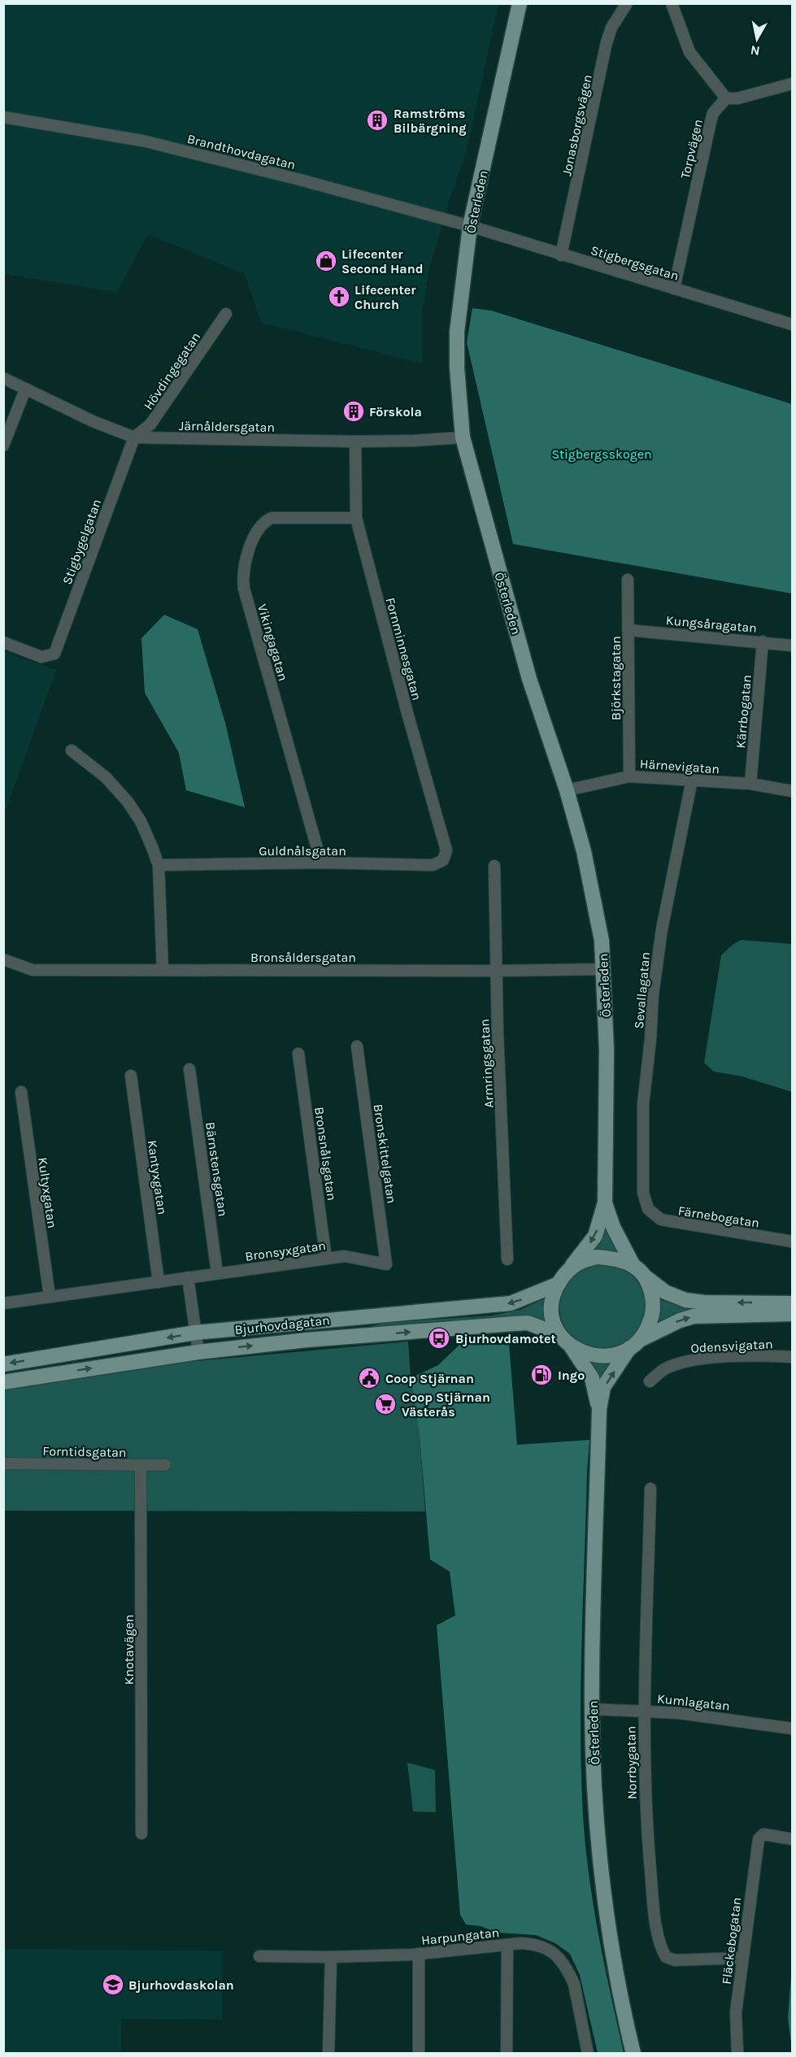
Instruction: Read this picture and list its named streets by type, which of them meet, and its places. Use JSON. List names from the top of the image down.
{
  "streets": {
    "main road": ["Österleden", "Bjurhovdagatan"],
    "street": [
      "Jonasborgsvägen",
      "Torpvägen",
      "Brandthovdagatan",
      "Stigbergsgatan",
      "Hövdingegatan",
      "Järnåldersgatan",
      "Stigbygelgatan",
      "Kungsåragatan",
      "Vikingagatan",
      "Fornminnesgatan",
      "Björkstagatan",
      "Kärrbogatan",
      "Härnevigatan",
      "Guldnålsgatan",
      "Bronsåldersgatan",
      "Sevallagatan",
      "Armringsgatan",
      "Bronsnålsgatan",
      "Bronskittelgatan",
      "Bärnstensgatan",
      "Kantyxgatan",
      "Kultyxgatan",
      "Färnebogatan",
      "Bronsyxgatan",
      "Odensvigatan",
      "Forntidsgatan",
      "Knotavägen",
      "Kumlagatan",
      "Norrbygatan",
      "Harpungatan",
      "Fläckebogatan"
    ]
  },
  "crossings": [
    ["Jonasborgsvägen", "Stigbergsgatan"],
    ["Torpvägen", "Stigbergsgatan"],
    ["Brandthovdagatan", "Österleden"],
    ["Brandthovdagatan", "Stigbergsgatan"],
    ["Österleden", "Stigbergsgatan"],
    ["Österleden", "Järnåldersgatan"],
    ["Österleden", "Härnevigatan"],
    ["Österleden", "Bronsåldersgatan"],
    ["Österleden", "Bjurhovdagatan"],
    ["Österleden", "Kumlagatan"],
    ["Hövdingegatan", "Järnåldersgatan"],
    ["Hövdingegatan", "Stigbygelgatan"],
    ["Järnåldersgatan", "Stigbygelgatan"],
    ["Järnåldersgatan", "Fornminnesgatan"],
    ["Kungsåragatan", "Björkstagatan"],
    ["Kungsåragatan", "Kärrbogatan"],
    ["Vikingagatan", "Fornminnesgatan"],
    ["Vikingagatan", "Guldnålsgatan"],
    ["Fornminnesgatan", "Guldnålsgatan"],
    ["Björkstagatan", "Härnevigatan"],
    ["Kärrbogatan", "Härnevigatan"],
    ["Härnevigatan", "Sevallagatan"],
    ["Bronsåldersgatan", "Armringsgatan"],
    ["Sevallagatan", "Färnebogatan"],
    ["Bronsnålsgatan", "Bronsyxgatan"],
    ["Bronskittelgatan", "Bronsyxgatan"],
    ["Bärnstensgatan", "Bronsyxgatan"],
    ["Kantyxgatan", "Bronsyxgatan"],
    ["Kultyxgatan", "Bronsyxgatan"],
    ["Forntidsgatan", "Knotavägen"],
    ["Kumlagatan", "Norrbygatan"],
    ["Norrbygatan", "Fläckebogatan"]
  ],
  "parks": ["Stigbergsskogen"],
  "places": {
    "building": ["Ramströms Bilbärgning", "Förskola"],
    "shop": ["Lifecenter Second Hand"],
    "church": ["Lifecenter Church"],
    "bus stop": ["Bjurhovdamotet"],
    "fuel station": ["Ingo"],
    "public building": ["Coop Stjärnan"],
    "supermarket": ["Coop Stjärnan Västerås"],
    "school or university": ["Bjurhovdaskolan"]
  },
  "north": "bottom"
}
